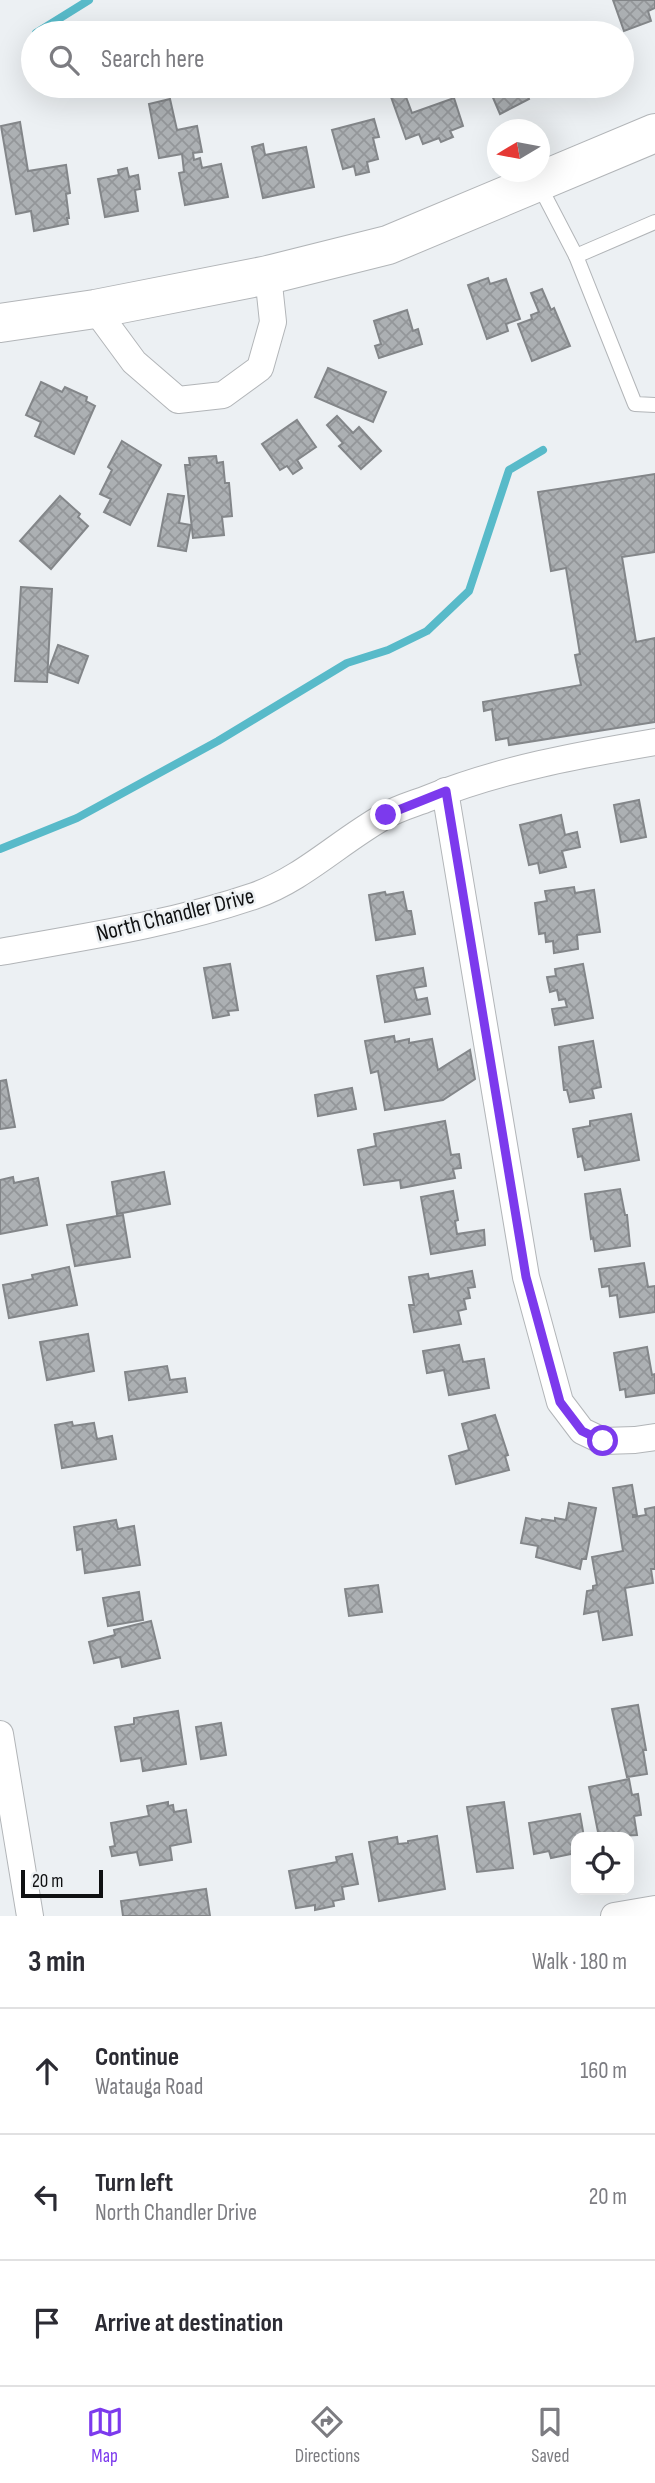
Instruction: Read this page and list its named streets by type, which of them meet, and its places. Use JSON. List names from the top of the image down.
{
  "streets": {
    "street": ["North Chandler Drive"]
  },
  "scale_bar": "20 m",
  "north": "left",
  "page": {
    "search": "Search here",
    "scale": "20 m",
    "heading": ["3 min", "Walk · 180 m"],
    "list": [
      ["Continue", "Watauga Road", "160 m"],
      ["Turn left", "North Chandler Drive", "20 m"],
      "Arrive at destination"
    ],
    "nav": ["Map", "Directions", "Saved"]
  }
}
